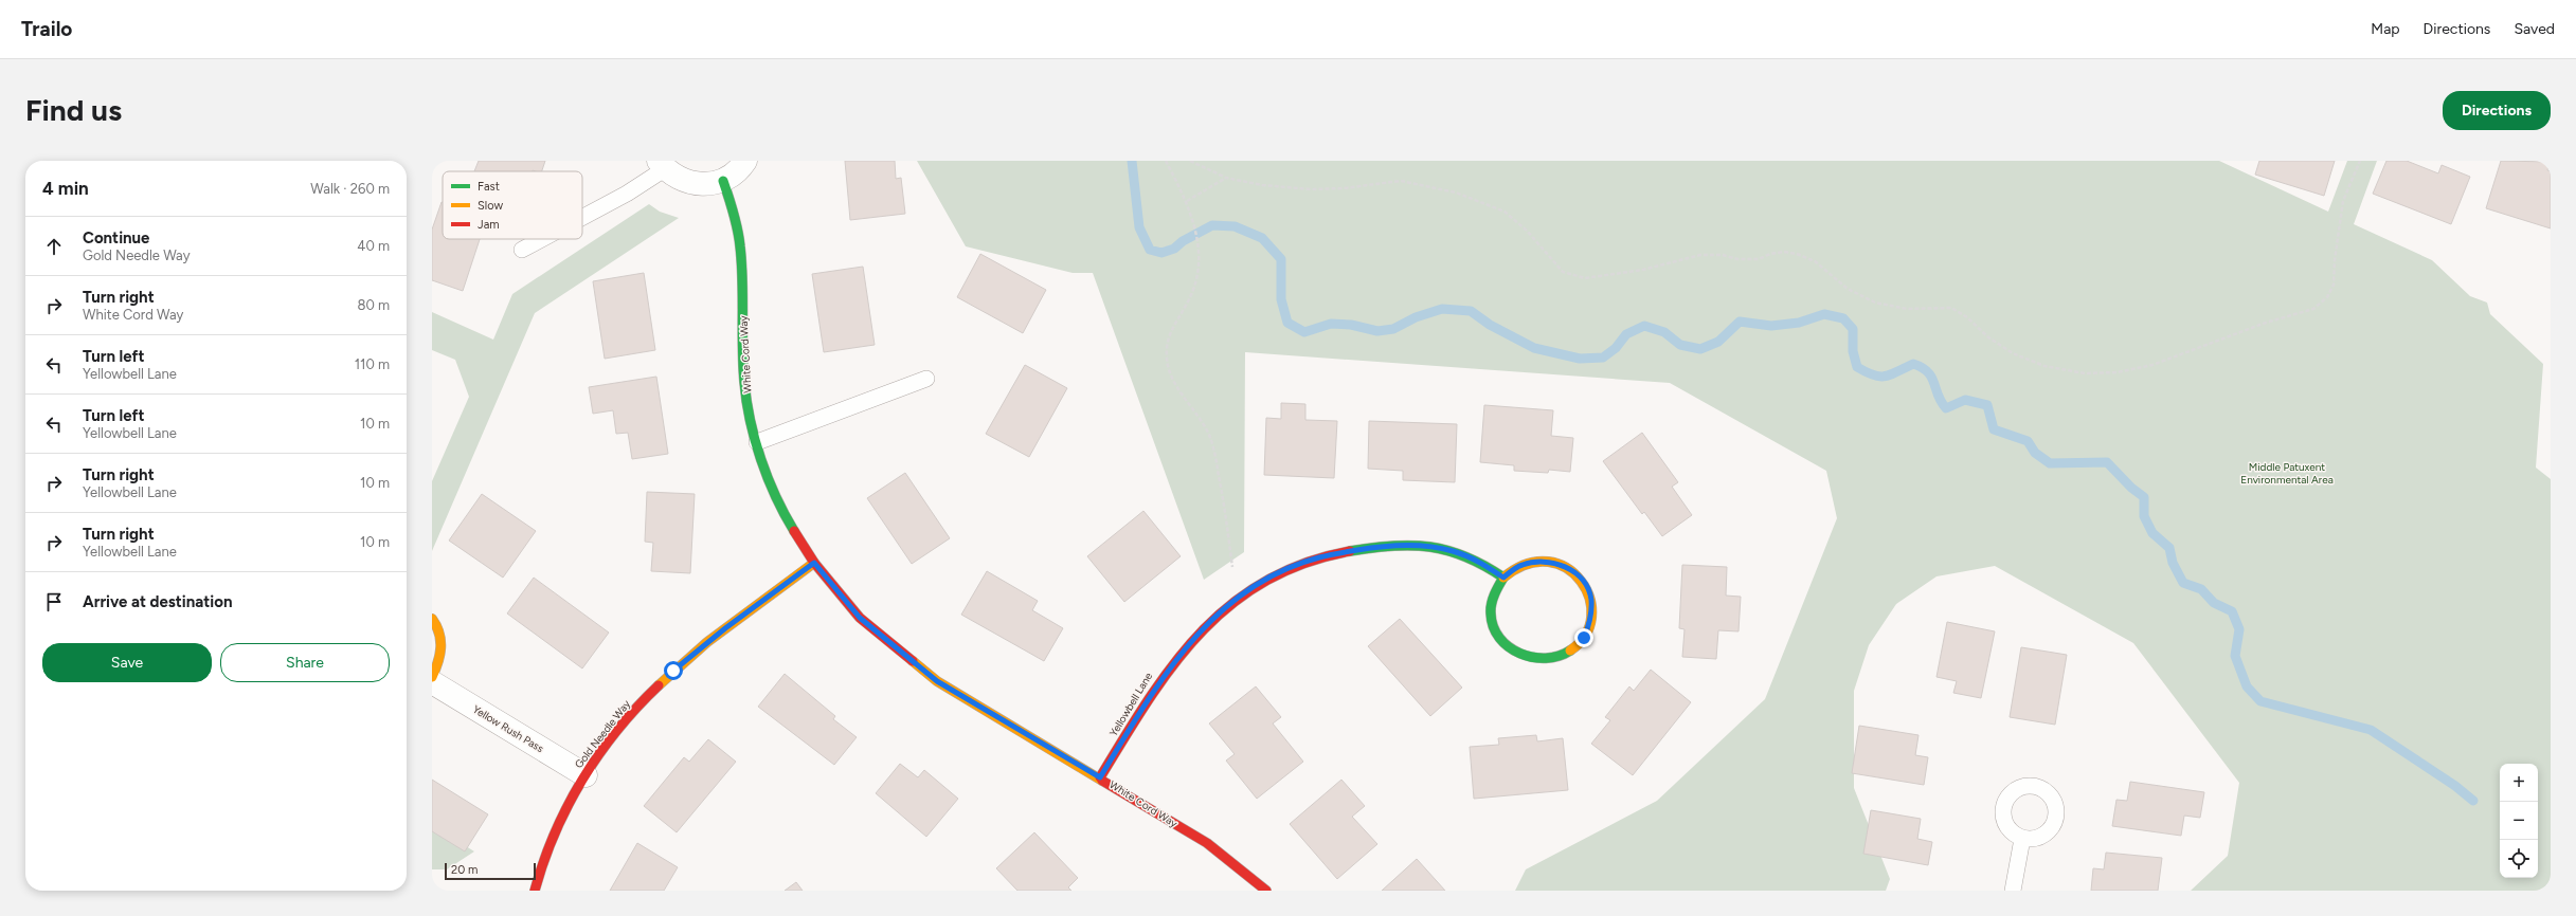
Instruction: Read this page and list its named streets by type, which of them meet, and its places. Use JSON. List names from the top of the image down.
{
  "streets": {
    "street": [
      "White Cord Way",
      "Yellowbell Lane",
      "Yellow Rush Pass",
      "Gold Needle Way"
    ]
  },
  "crossings": [
    ["White Cord Way", "Yellowbell Lane"],
    ["White Cord Way", "Gold Needle Way"],
    ["Yellow Rush Pass", "Gold Needle Way"]
  ],
  "parks": ["Middle Patuxent Environmental Area"],
  "legend": ["Fast", "Slow", "Jam"],
  "scale_bar": "20 m",
  "page": {
    "header": "Trailo",
    "nav": ["Map", "Directions", "Saved"],
    "buttons": [
      "Directions",
      ["Save", "Share"]
    ],
    "title": "Find us",
    "heading": ["4 min", "Walk · 260 m"],
    "list": [
      ["Continue", "Gold Needle Way", "40 m"],
      ["Turn right", "White Cord Way", "80 m"],
      ["Turn left", "Yellowbell Lane", "110 m"],
      ["Turn left", "Yellowbell Lane", "10 m"],
      ["Turn right", "Yellowbell Lane", "10 m"],
      ["Turn right", "Yellowbell Lane", "10 m"],
      "Arrive at destination"
    ],
    "map_buttons": ["+", "−"],
    "scale": "20 m"
  }
}
